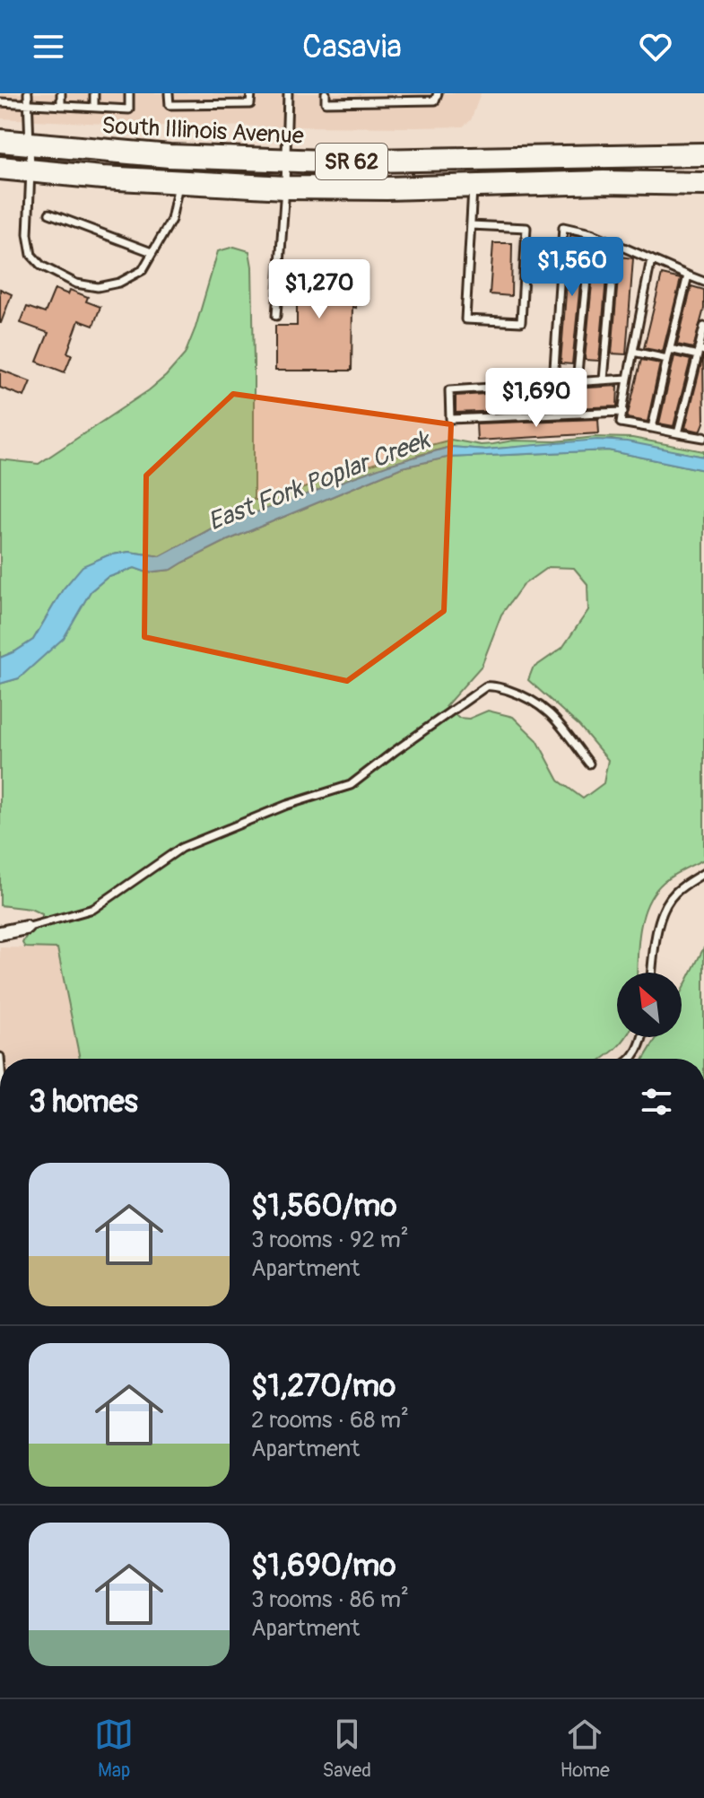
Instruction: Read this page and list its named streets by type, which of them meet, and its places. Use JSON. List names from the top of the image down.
{
  "streets": {
    "highway": ["South Illinois Avenue", "SR 62"]
  },
  "water": ["East Fork Poplar Creek"],
  "north": "top left",
  "page": {
    "header": "Casavia",
    "price": ["$1,560", "$1,270", "$1,690"],
    "heading": "3 homes",
    "list": [
      {
        "name": "$1,560/mo",
        "note": "3 rooms · 92 m² · Apartment"
      },
      {
        "name": "$1,270/mo",
        "note": "2 rooms · 68 m² · Apartment"
      },
      {
        "name": "$1,690/mo",
        "note": "3 rooms · 86 m² · Apartment"
      }
    ],
    "tabs": ["Map", "Saved", "Home"]
  }
}
